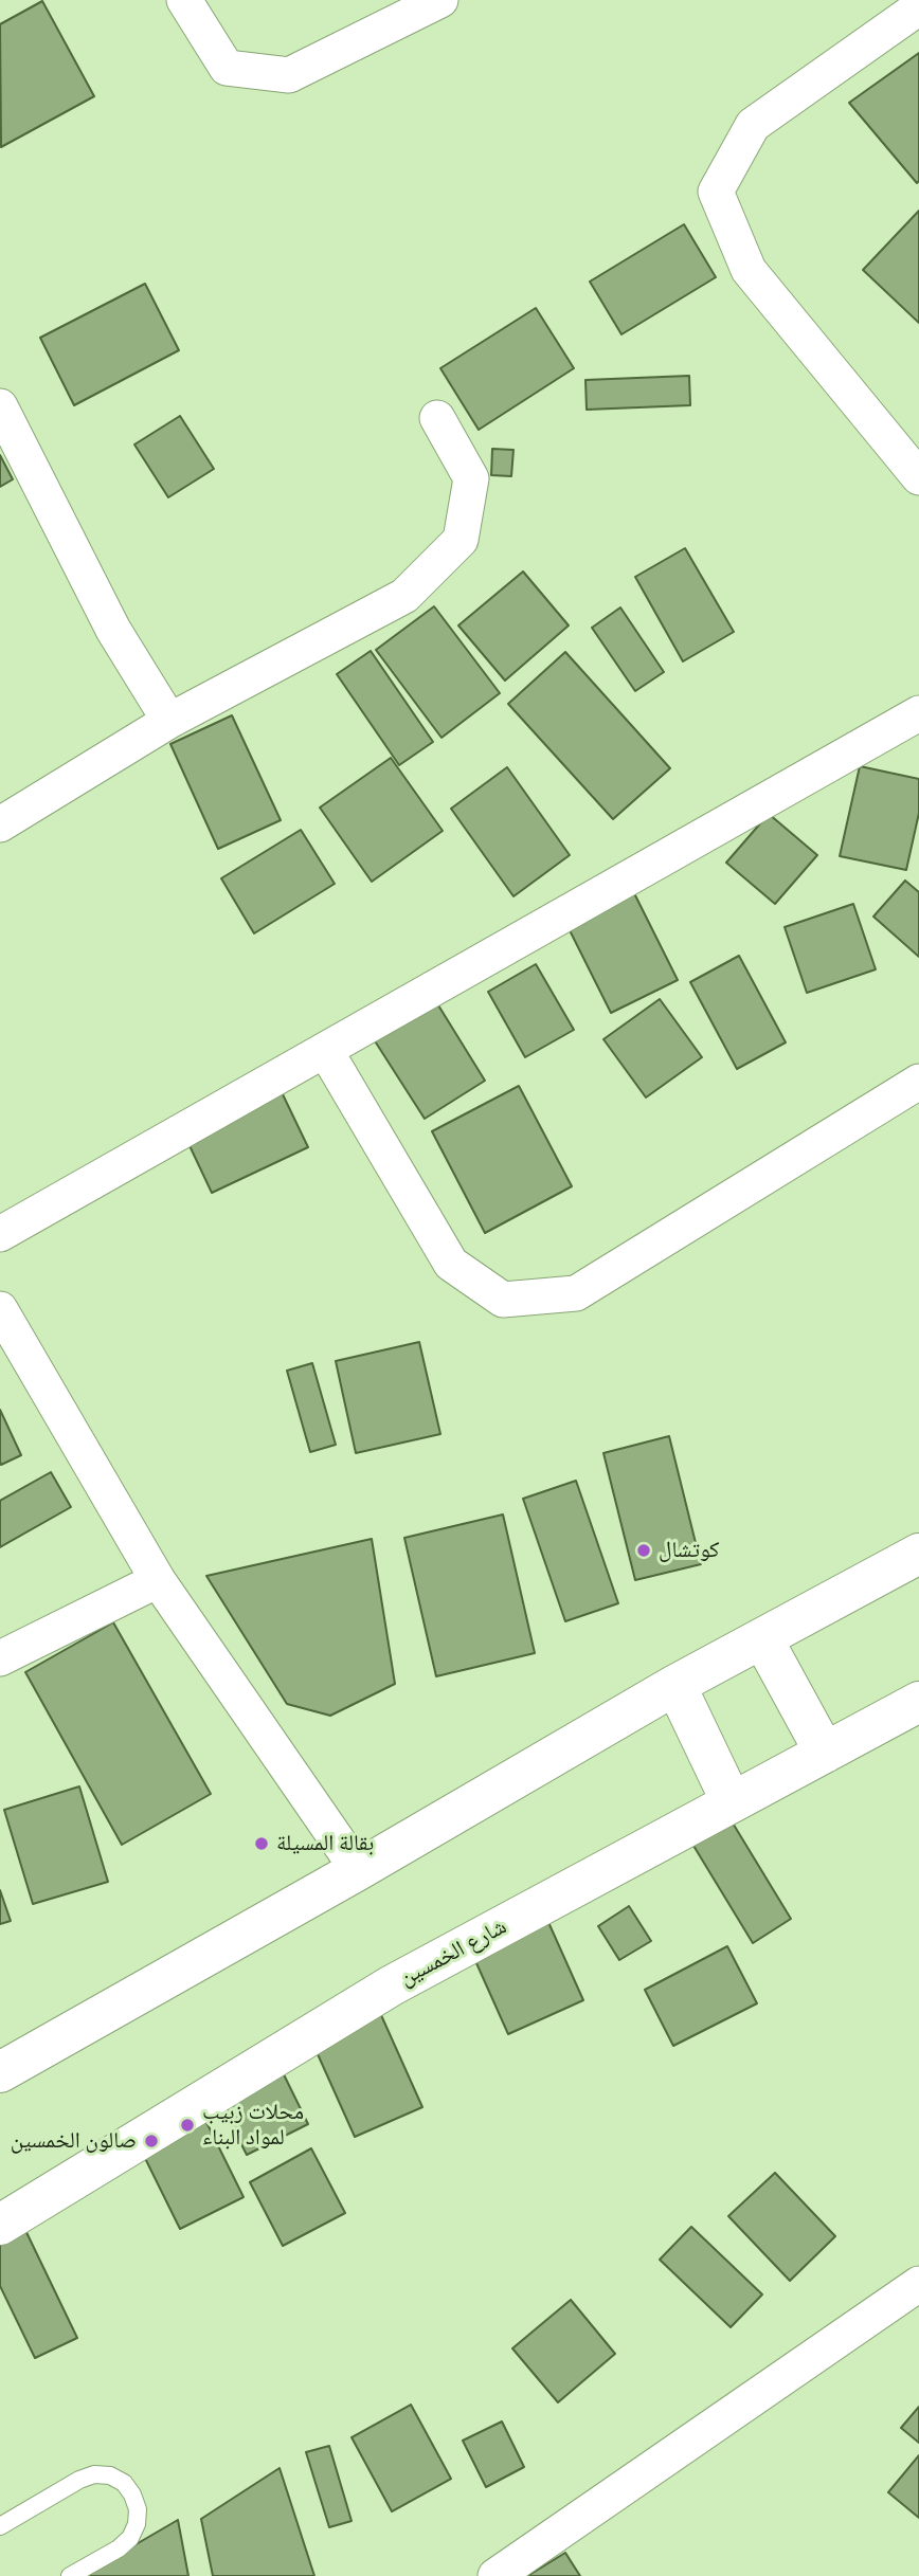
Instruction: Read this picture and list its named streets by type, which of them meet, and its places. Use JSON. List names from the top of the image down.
{
  "streets": {
    "main road": ["شارع الخمسين"]
  },
  "places": [
    "كوتشال",
    "بقالة المسيلة",
    "محلات زبيب لمواد البناء",
    "صالون الخمسين"
  ]
}
